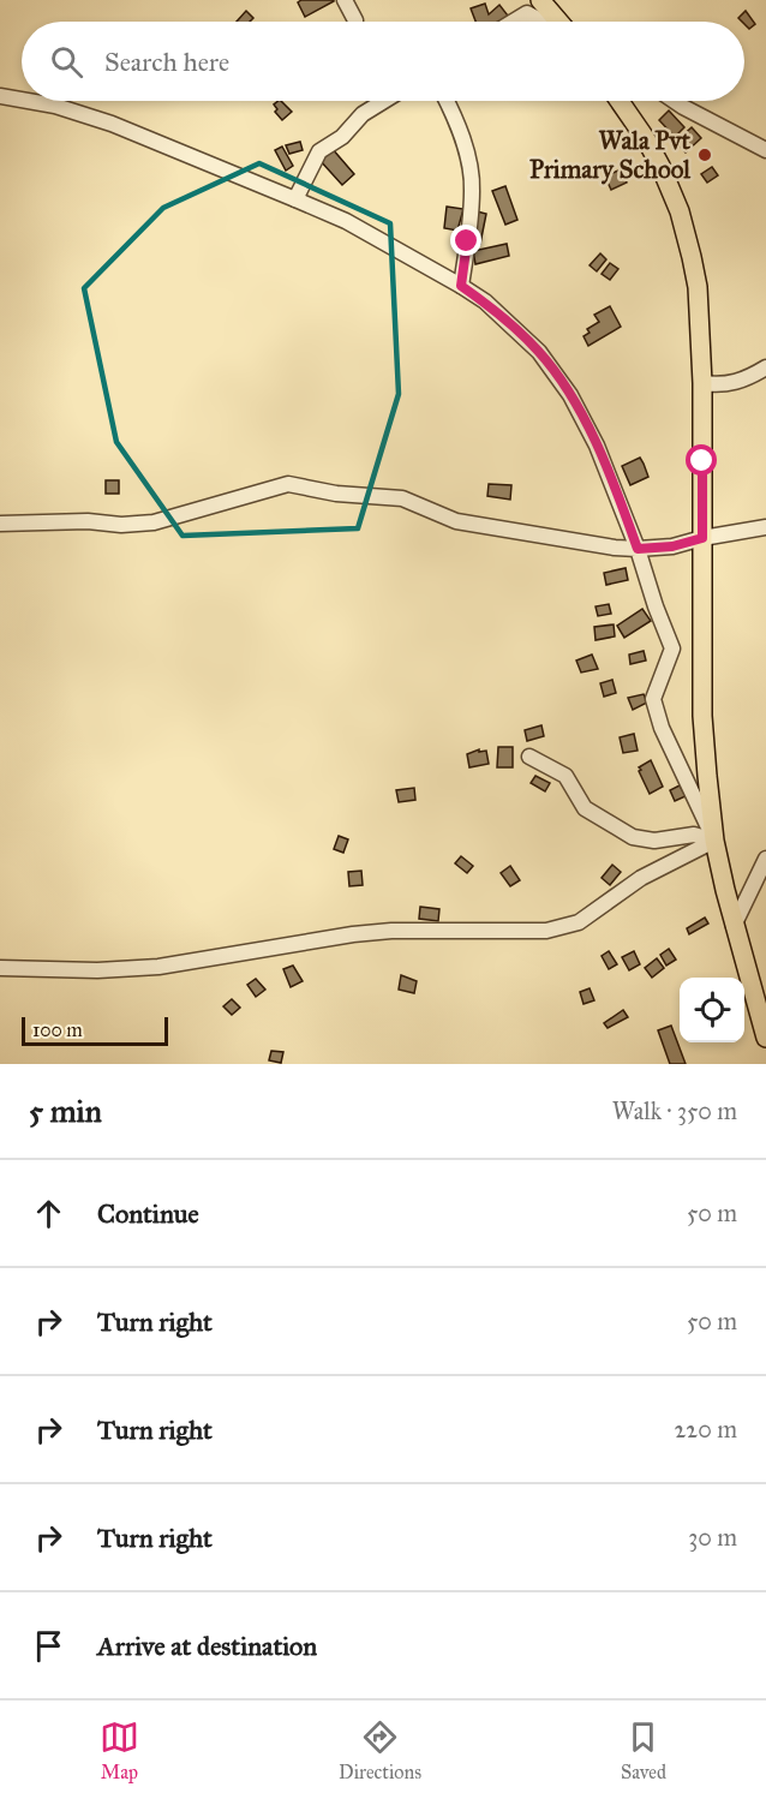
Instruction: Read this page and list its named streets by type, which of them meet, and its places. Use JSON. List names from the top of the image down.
{
  "places": ["Wala Pvt Primary School"],
  "scale_bar": "100 m",
  "page": {
    "search": "Search here",
    "scale": "100 m",
    "heading": ["5 min", "Walk · 350 m"],
    "list": [
      ["Continue", "50 m"],
      ["Turn right", "50 m"],
      ["Turn right", "220 m"],
      ["Turn right", "30 m"],
      "Arrive at destination"
    ],
    "nav": ["Map", "Directions", "Saved"]
  }
}
